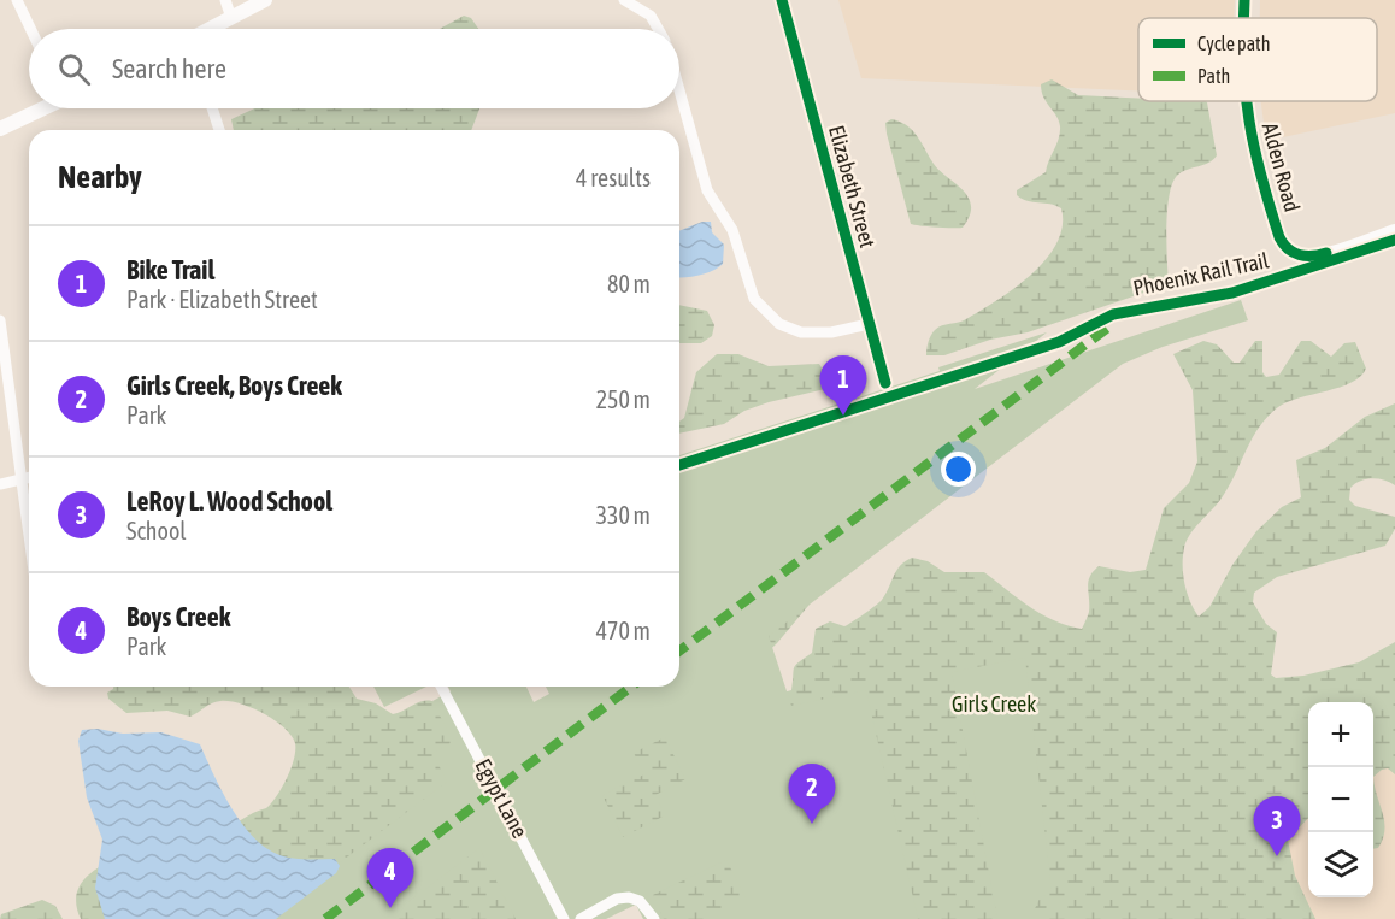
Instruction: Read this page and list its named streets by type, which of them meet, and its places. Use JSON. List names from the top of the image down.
{
  "streets": {
    "street": ["Alden Road", "Elizabeth Street", "Egypt Lane"],
    "cycle path": ["Phoenix Rail Trail"]
  },
  "parks": ["Girls Creek"],
  "legend": ["Cycle path", "Path"],
  "page": {
    "search": "Search here",
    "heading": ["Nearby", "4 results"],
    "list": [
      {
        "mark": "1",
        "name": "Bike Trail",
        "note": "Park · Elizabeth Street",
        "value": "80 m"
      },
      {
        "mark": "2",
        "name": "Girls Creek, Boys Creek",
        "note": "Park",
        "value": "250 m"
      },
      {
        "mark": "3",
        "name": "LeRoy L. Wood School",
        "note": "School",
        "value": "330 m"
      },
      {
        "mark": "4",
        "name": "Boys Creek",
        "note": "Park",
        "value": "470 m"
      }
    ],
    "pins": [
      "1",
      "2",
      "3",
      "4"
    ],
    "map_buttons": ["+", "−"]
  }
}
